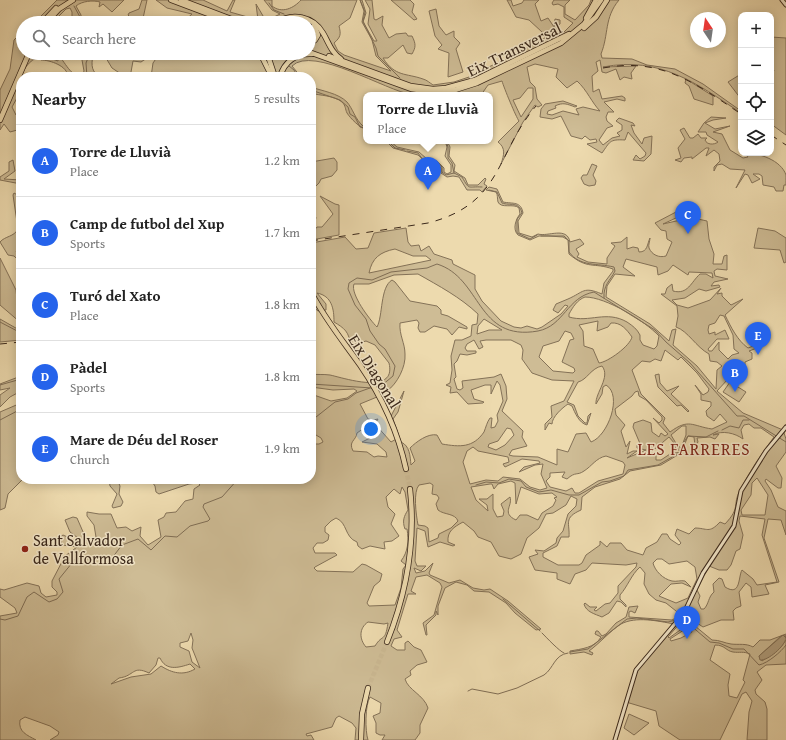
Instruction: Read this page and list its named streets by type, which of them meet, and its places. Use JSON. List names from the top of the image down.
{
  "streets": {
    "highway": ["Eix Transversal", "Eix Diagonal"]
  },
  "districts": ["LES FARRERES"],
  "places": ["Sant Salvador de Vallformosa"],
  "north": "top",
  "page": {
    "map_buttons": ["+", "−"],
    "search": "Search here",
    "heading": ["Nearby", "5 results"],
    "popup": ["Torre de Lluvià", "Place"],
    "list": [
      {
        "mark": "A",
        "name": "Torre de Lluvià",
        "note": "Place",
        "value": "1.2 km"
      },
      {
        "mark": "B",
        "name": "Camp de futbol del Xup",
        "note": "Sports",
        "value": "1.7 km"
      },
      {
        "mark": "C",
        "name": "Turó del Xato",
        "note": "Place",
        "value": "1.8 km"
      },
      {
        "mark": "D",
        "name": "Pàdel",
        "note": "Sports",
        "value": "1.8 km"
      },
      {
        "mark": "E",
        "name": "Mare de Déu del Roser",
        "note": "Church",
        "value": "1.9 km"
      }
    ],
    "pins": [
      "A",
      "C",
      "E",
      "B",
      "D"
    ]
  }
}
